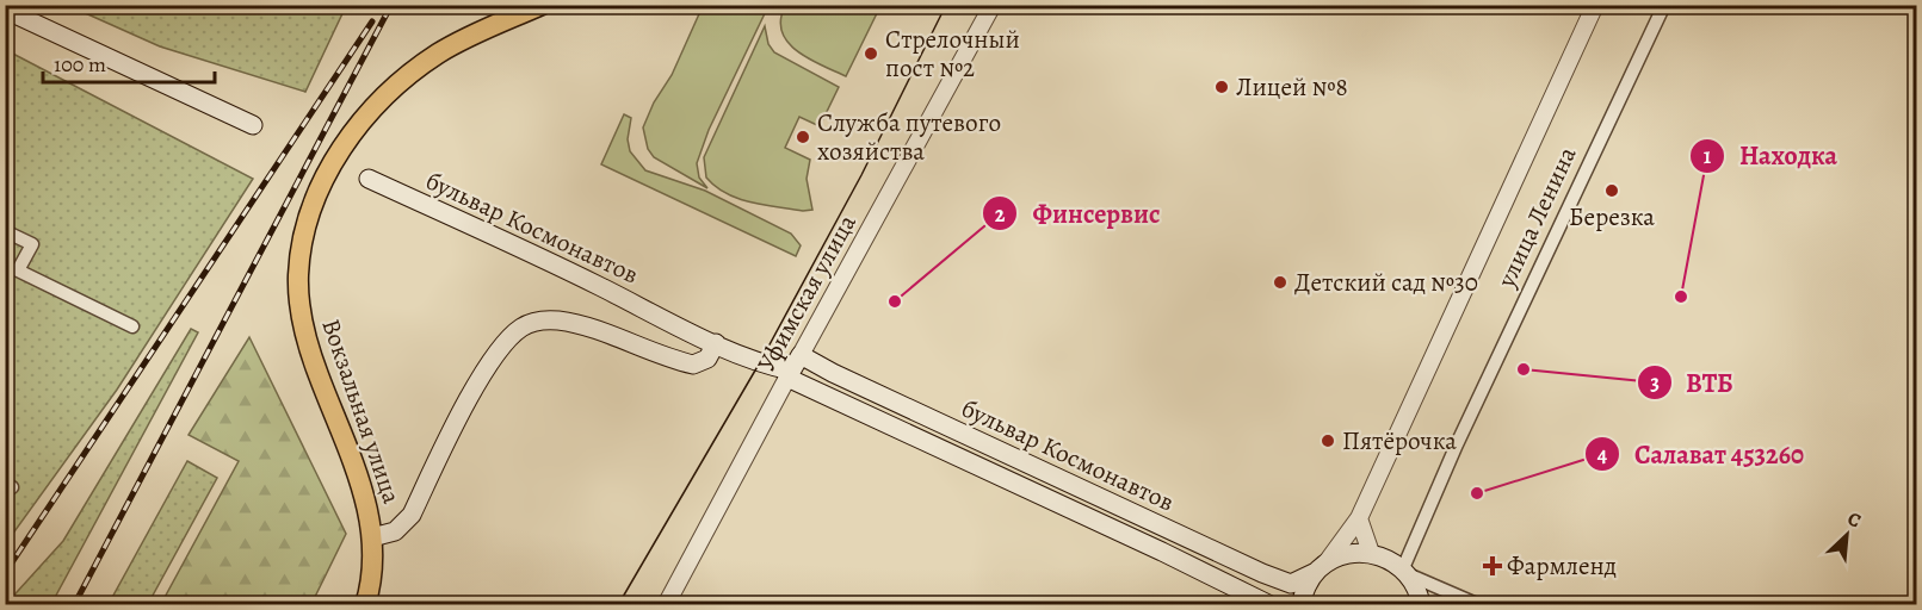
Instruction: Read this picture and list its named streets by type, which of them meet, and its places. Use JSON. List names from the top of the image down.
{
  "streets": {
    "main road": ["улица Ленина", "бульвар Космонавтов", "Вокзальная улица"],
    "street": ["Уфимская улица"]
  },
  "crossings": [
    ["улица Ленина", "бульвар Космонавтов"],
    ["бульвар Космонавтов", "Уфимская улица"]
  ],
  "places": {
    "other": [
      "Стрелочный пост №2",
      "Лицей №8",
      "Служба путевого хозяйства",
      "Березка",
      "Детский сад №30",
      "Находка",
      "Финсервис",
      "ВТБ",
      "Пятёрочка",
      "Салават 453260"
    ],
    "health": ["Фармленд"]
  },
  "scale_bar": "100 m",
  "north": "top right"
}
